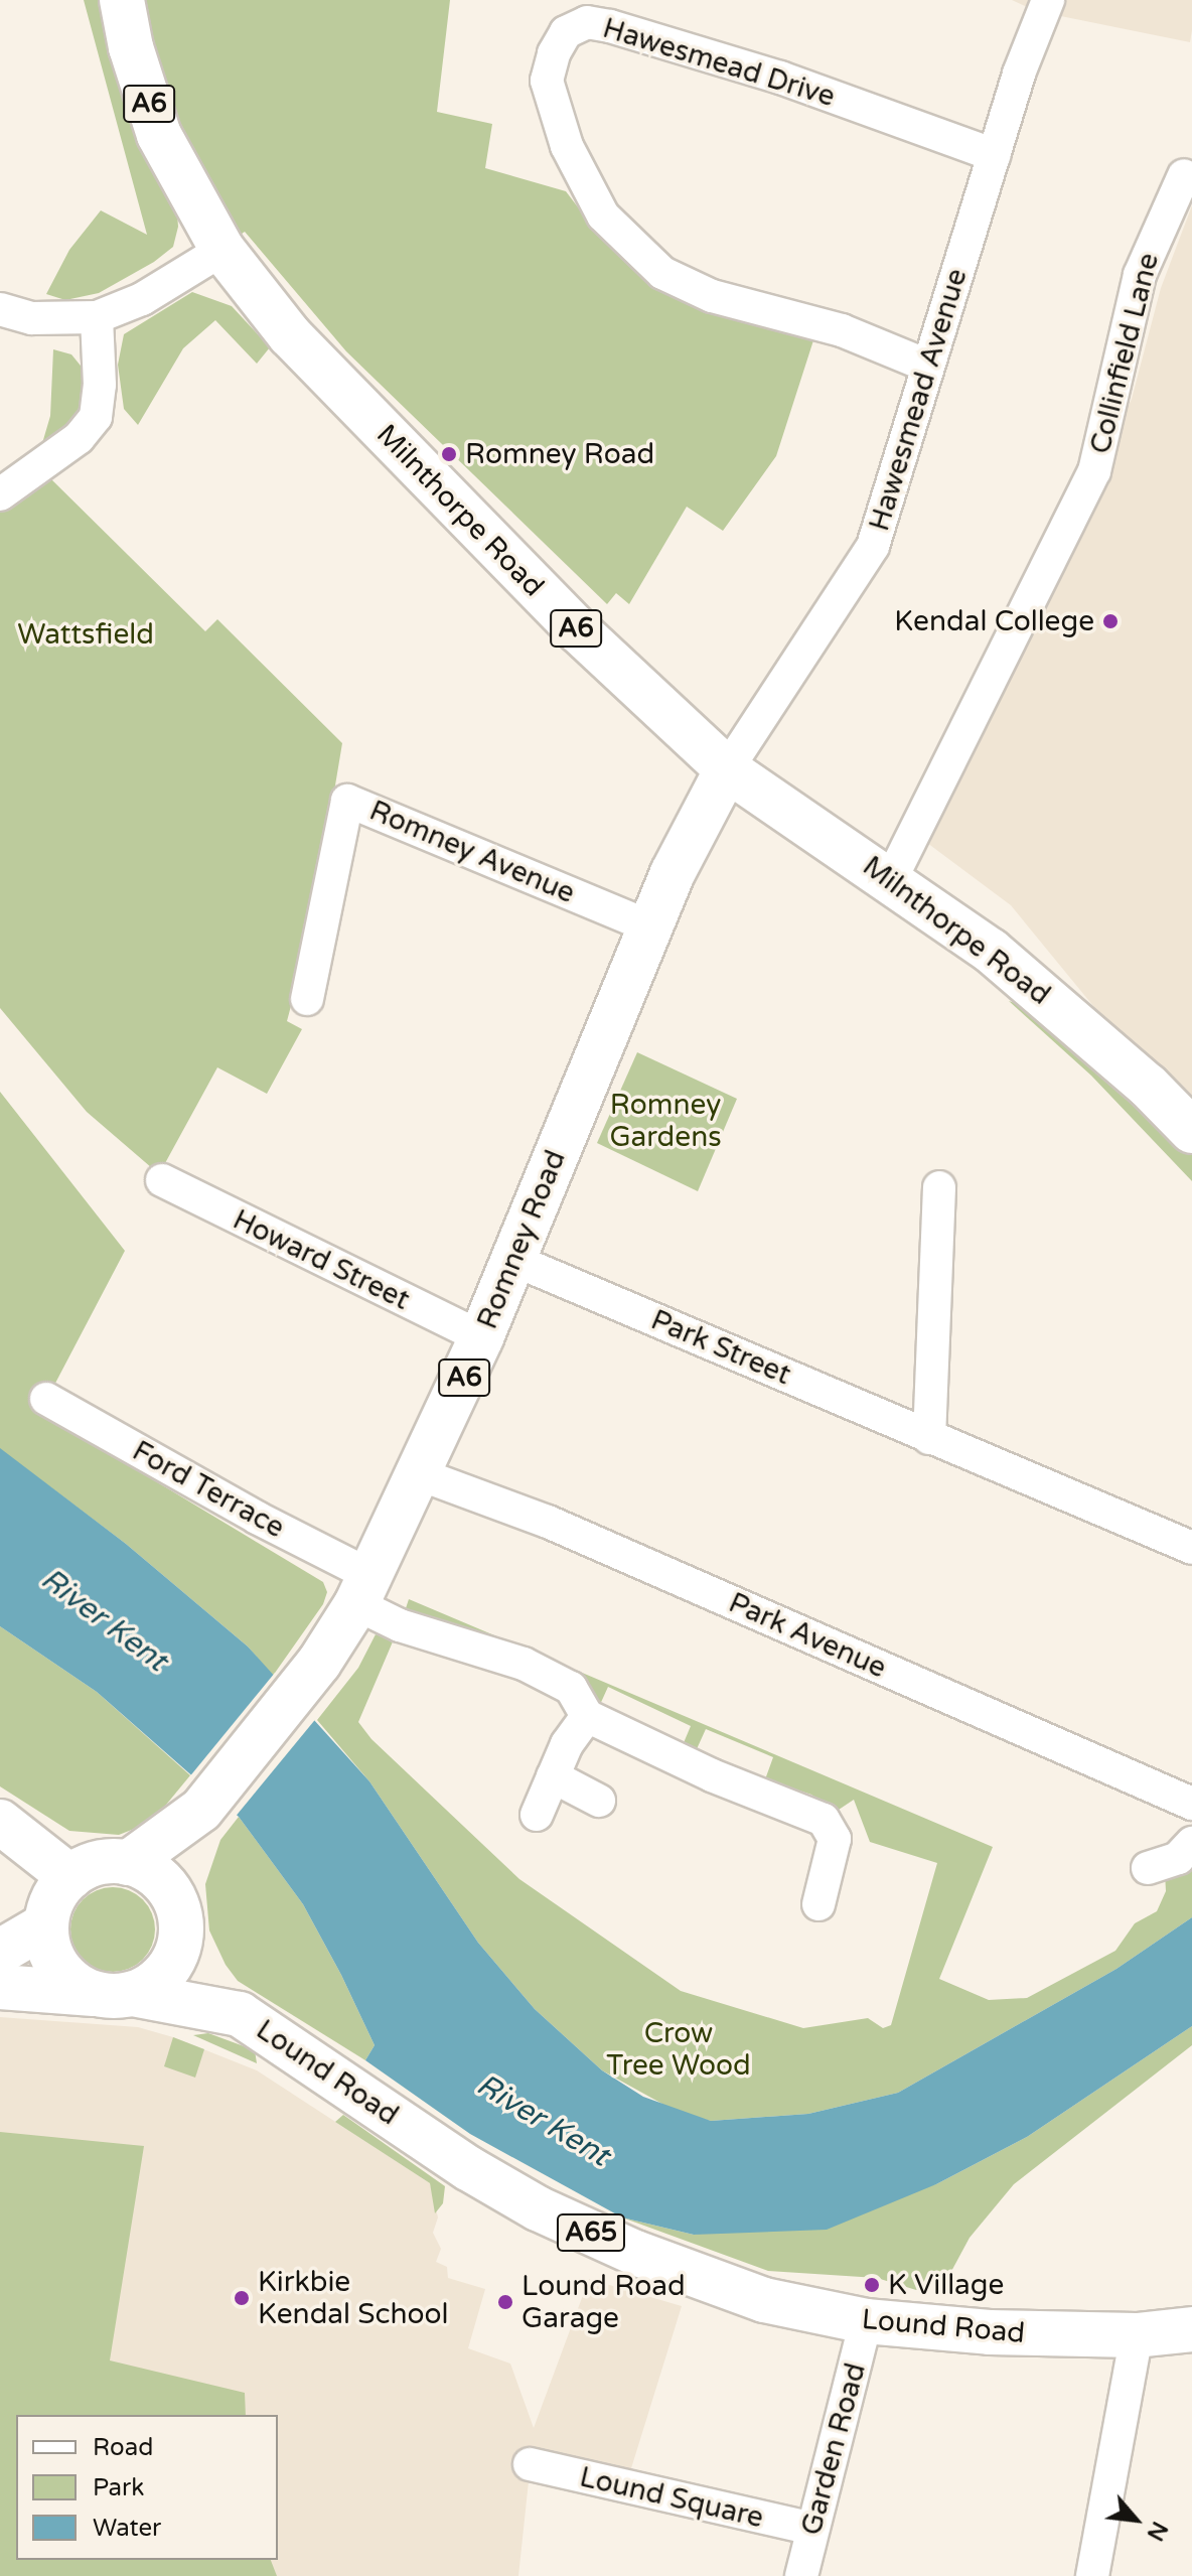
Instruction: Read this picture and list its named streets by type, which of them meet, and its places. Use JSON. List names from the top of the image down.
{
  "streets": {
    "main road": [
      "A6",
      "Milnthorpe Road",
      "Romney Road",
      "Lound Road",
      "A65"
    ],
    "street": [
      "Hawesmead Drive",
      "Collinfield Lane",
      "Hawesmead Avenue",
      "Romney Avenue",
      "Howard Street",
      "Park Street",
      "Ford Terrace",
      "Park Avenue",
      "Garden Road",
      "Lound Square"
    ]
  },
  "crossings": [
    ["Hawesmead Drive", "Hawesmead Avenue"],
    ["Collinfield Lane", "Milnthorpe Road"],
    ["Hawesmead Avenue", "Milnthorpe Road"],
    ["Hawesmead Avenue", "Romney Road"],
    ["Milnthorpe Road", "Romney Road"],
    ["Romney Avenue", "Romney Road"],
    ["Romney Road", "Howard Street"],
    ["Romney Road", "Park Street"],
    ["Romney Road", "Ford Terrace"],
    ["Romney Road", "Park Avenue"],
    ["Romney Road", "Lound Road"],
    ["Romney Road", "A65"],
    ["Lound Road", "A65"],
    ["Lound Road", "Garden Road"],
    ["Garden Road", "Lound Square"]
  ],
  "water": ["River Kent"],
  "parks": ["Wattsfield", "Romney Gardens", "Crow Tree Wood"],
  "places": [
    "Romney Road",
    "Kendal College",
    "K Village",
    "Kirkbie Kendal School",
    "Lound Road Garage"
  ],
  "legend": ["Road", "Park", "Water"],
  "north": "bottom right"
}
